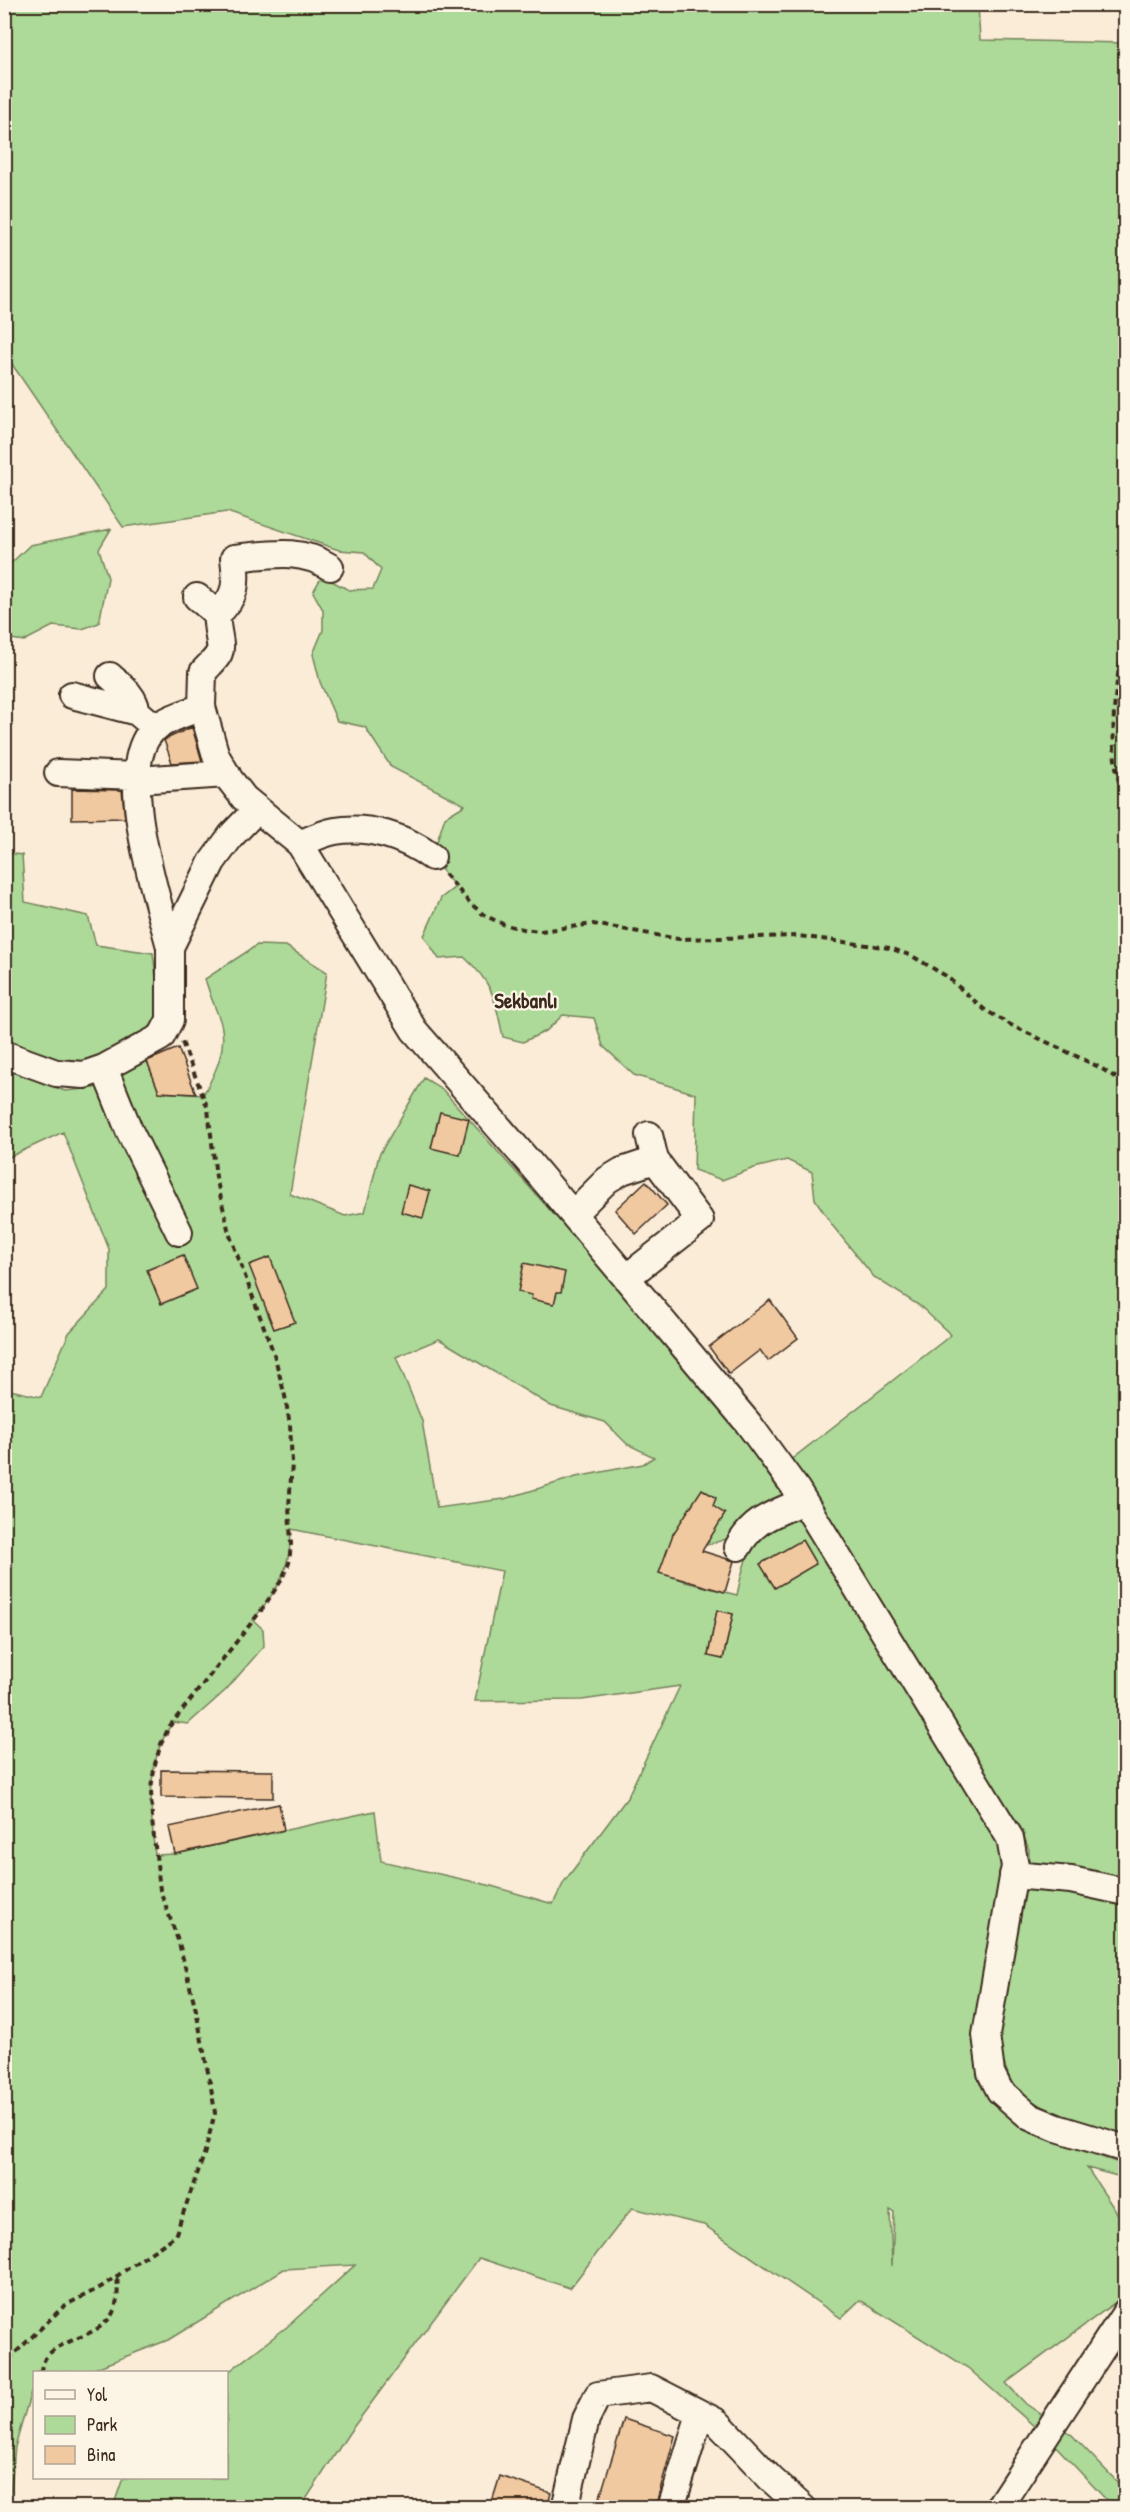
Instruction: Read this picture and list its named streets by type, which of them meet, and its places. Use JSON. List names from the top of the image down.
{
  "districts": ["Sekbanlı"],
  "legend": ["Yol", "Park", "Bina"]
}
